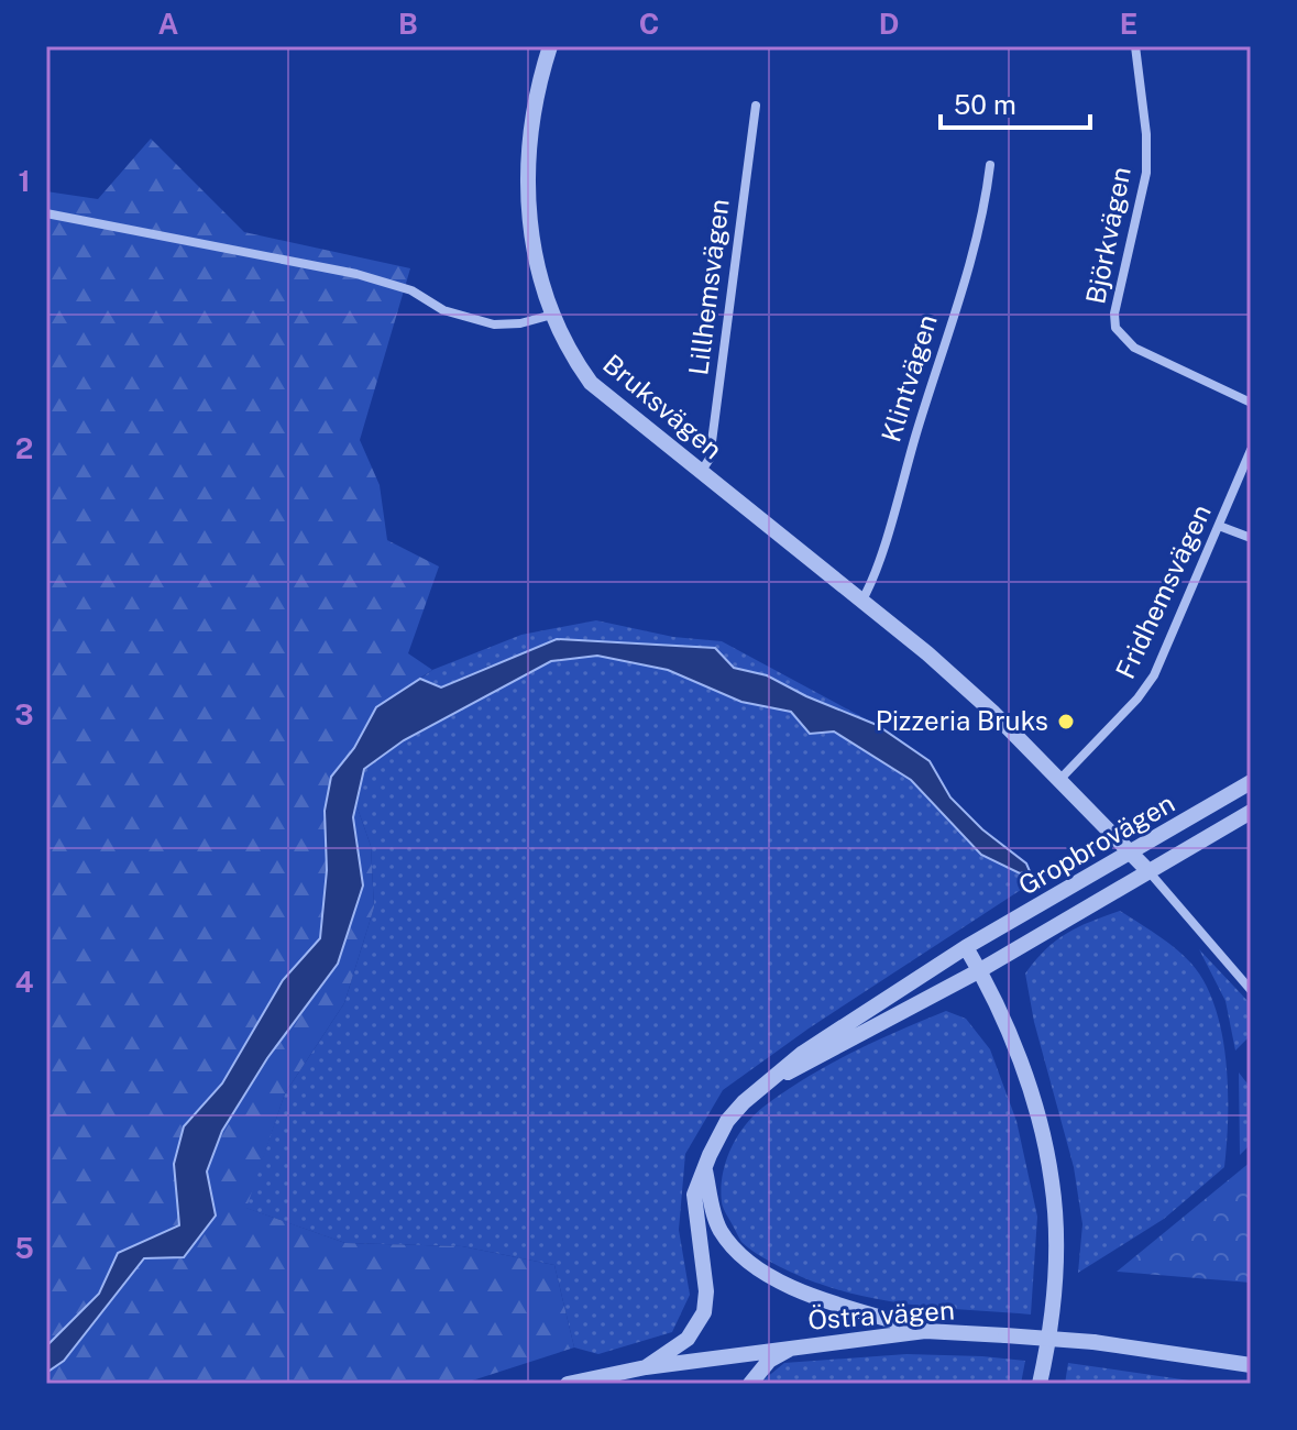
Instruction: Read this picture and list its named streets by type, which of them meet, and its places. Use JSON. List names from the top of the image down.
{
  "streets": {
    "street": [
      "Björkvägen",
      "Lillhemsvägen",
      "Klintvägen",
      "Bruksvägen",
      "Fridhemsvägen",
      "Gropbrovägen",
      "Östra vägen"
    ]
  },
  "crossings": [
    ["Lillhemsvägen", "Bruksvägen"],
    ["Klintvägen", "Bruksvägen"],
    ["Bruksvägen", "Fridhemsvägen"],
    ["Bruksvägen", "Gropbrovägen"]
  ],
  "places": ["Pizzeria Bruks"],
  "scale_bar": "50 m",
  "grid": {
    "columns": [
      "A",
      "B",
      "C",
      "D",
      "E"
    ],
    "rows": [
      "1",
      "2",
      "3",
      "4",
      "5"
    ]
  }
}
